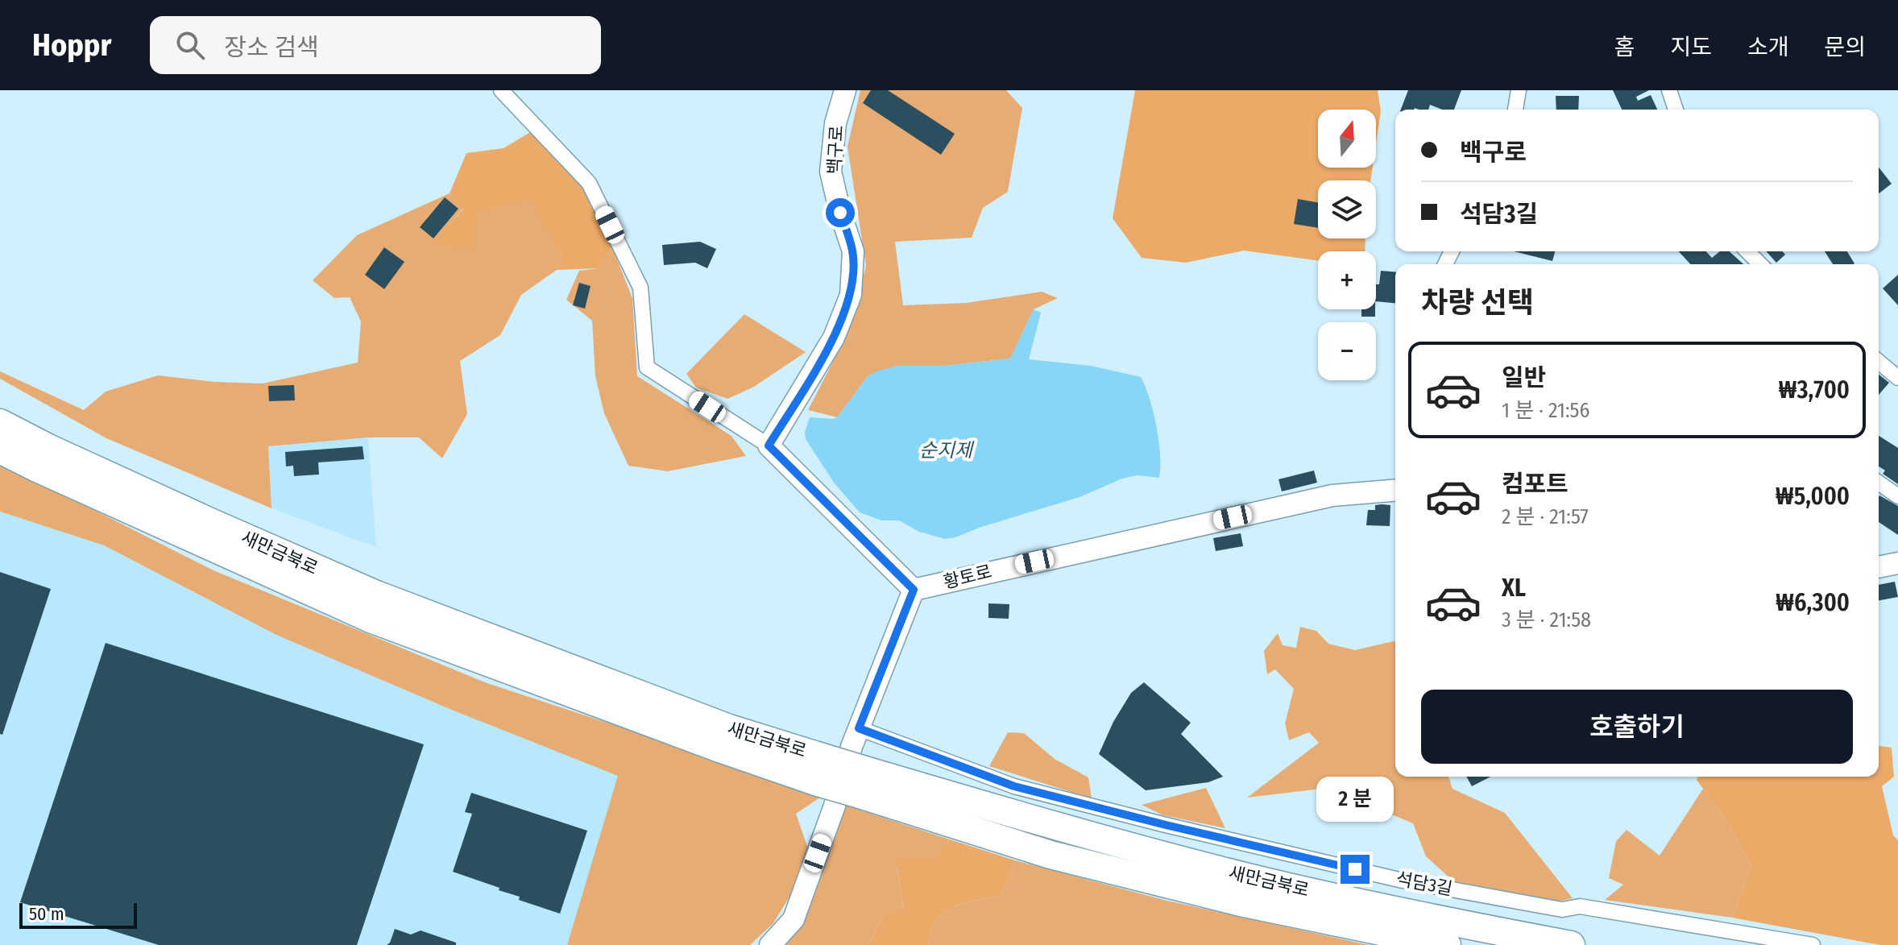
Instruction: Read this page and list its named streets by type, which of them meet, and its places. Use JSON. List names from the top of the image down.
{
  "streets": {
    "highway": ["새만금북로"],
    "main road": ["백구로", "황토로"],
    "street": ["석담3길"]
  },
  "water": ["순지제"],
  "scale_bar": "50 m",
  "north": "top",
  "page": {
    "header": "Hoppr",
    "search": "장소 검색",
    "nav": [
      "홈",
      "지도",
      "소개",
      "문의"
    ],
    "map_buttons": ["+", "−"],
    "banner": ["백구로", "석담3길"],
    "heading": "차량 선택",
    "list": [
      {
        "name": "일반",
        "note": "1 분 · 21:56",
        "value": "₩3,700"
      },
      {
        "name": "컴포트",
        "note": "2 분 · 21:57",
        "value": "₩5,000"
      },
      {
        "name": "XL",
        "note": "3 분 · 21:58",
        "value": "₩6,300"
      }
    ],
    "buttons": "호출하기",
    "bubble": "2 분",
    "scale": "50 m"
  }
}
